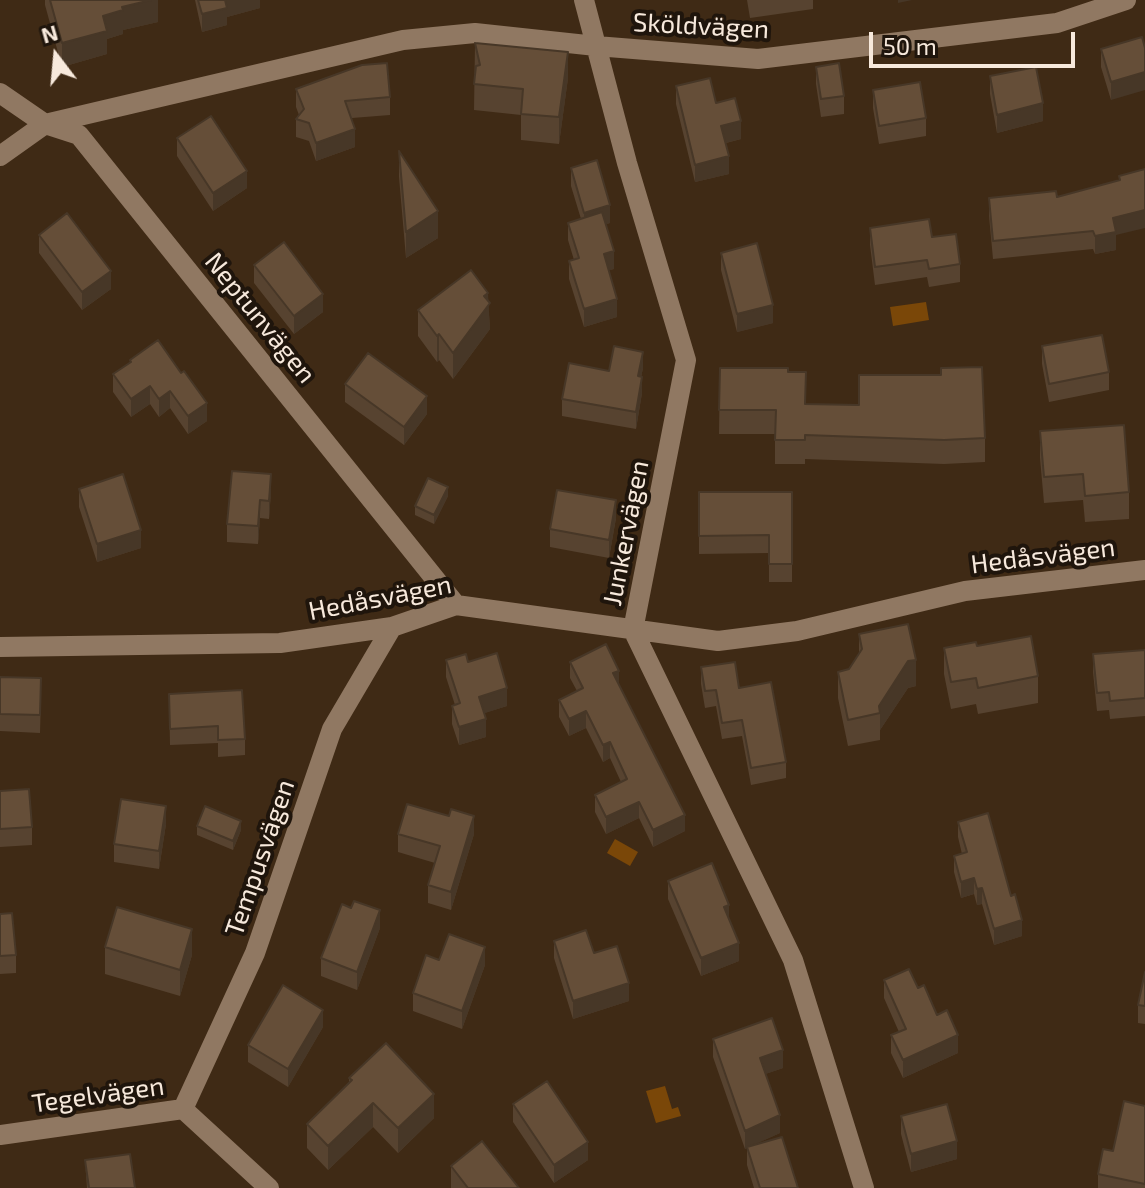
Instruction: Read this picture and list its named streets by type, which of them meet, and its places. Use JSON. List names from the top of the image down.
{
  "streets": {
    "street": [
      "Sköldvägen",
      "Neptunvägen",
      "Junkervägen",
      "Hedåsvägen",
      "Tempusvägen",
      "Tegelvägen"
    ]
  },
  "crossings": [
    ["Sköldvägen", "Neptunvägen"],
    ["Sköldvägen", "Junkervägen"],
    ["Neptunvägen", "Hedåsvägen"],
    ["Junkervägen", "Hedåsvägen"],
    ["Hedåsvägen", "Tempusvägen"],
    ["Tempusvägen", "Tegelvägen"]
  ],
  "scale_bar": "50 m",
  "north": "top"
}
